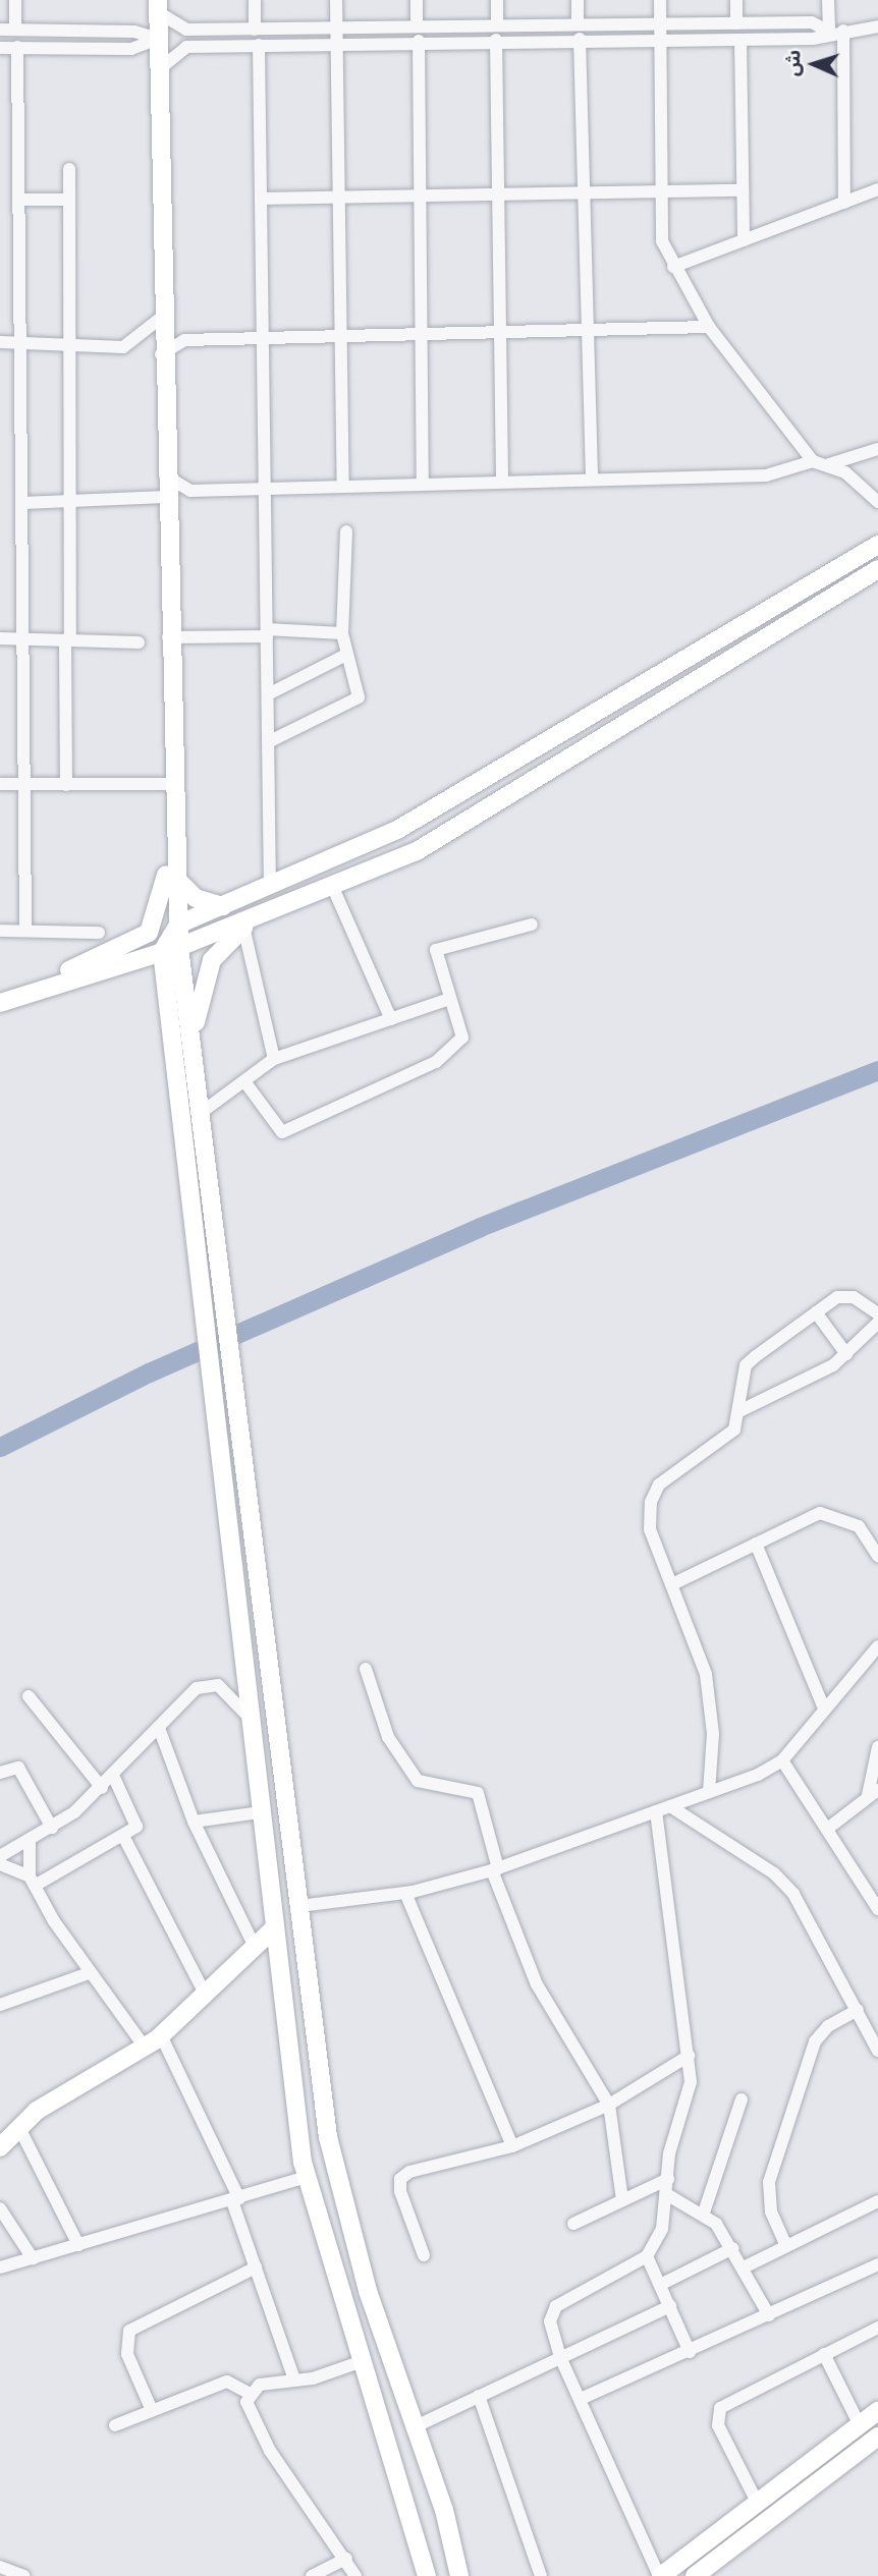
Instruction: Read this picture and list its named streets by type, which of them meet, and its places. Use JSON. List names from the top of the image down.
{
  "north": "left"
}
